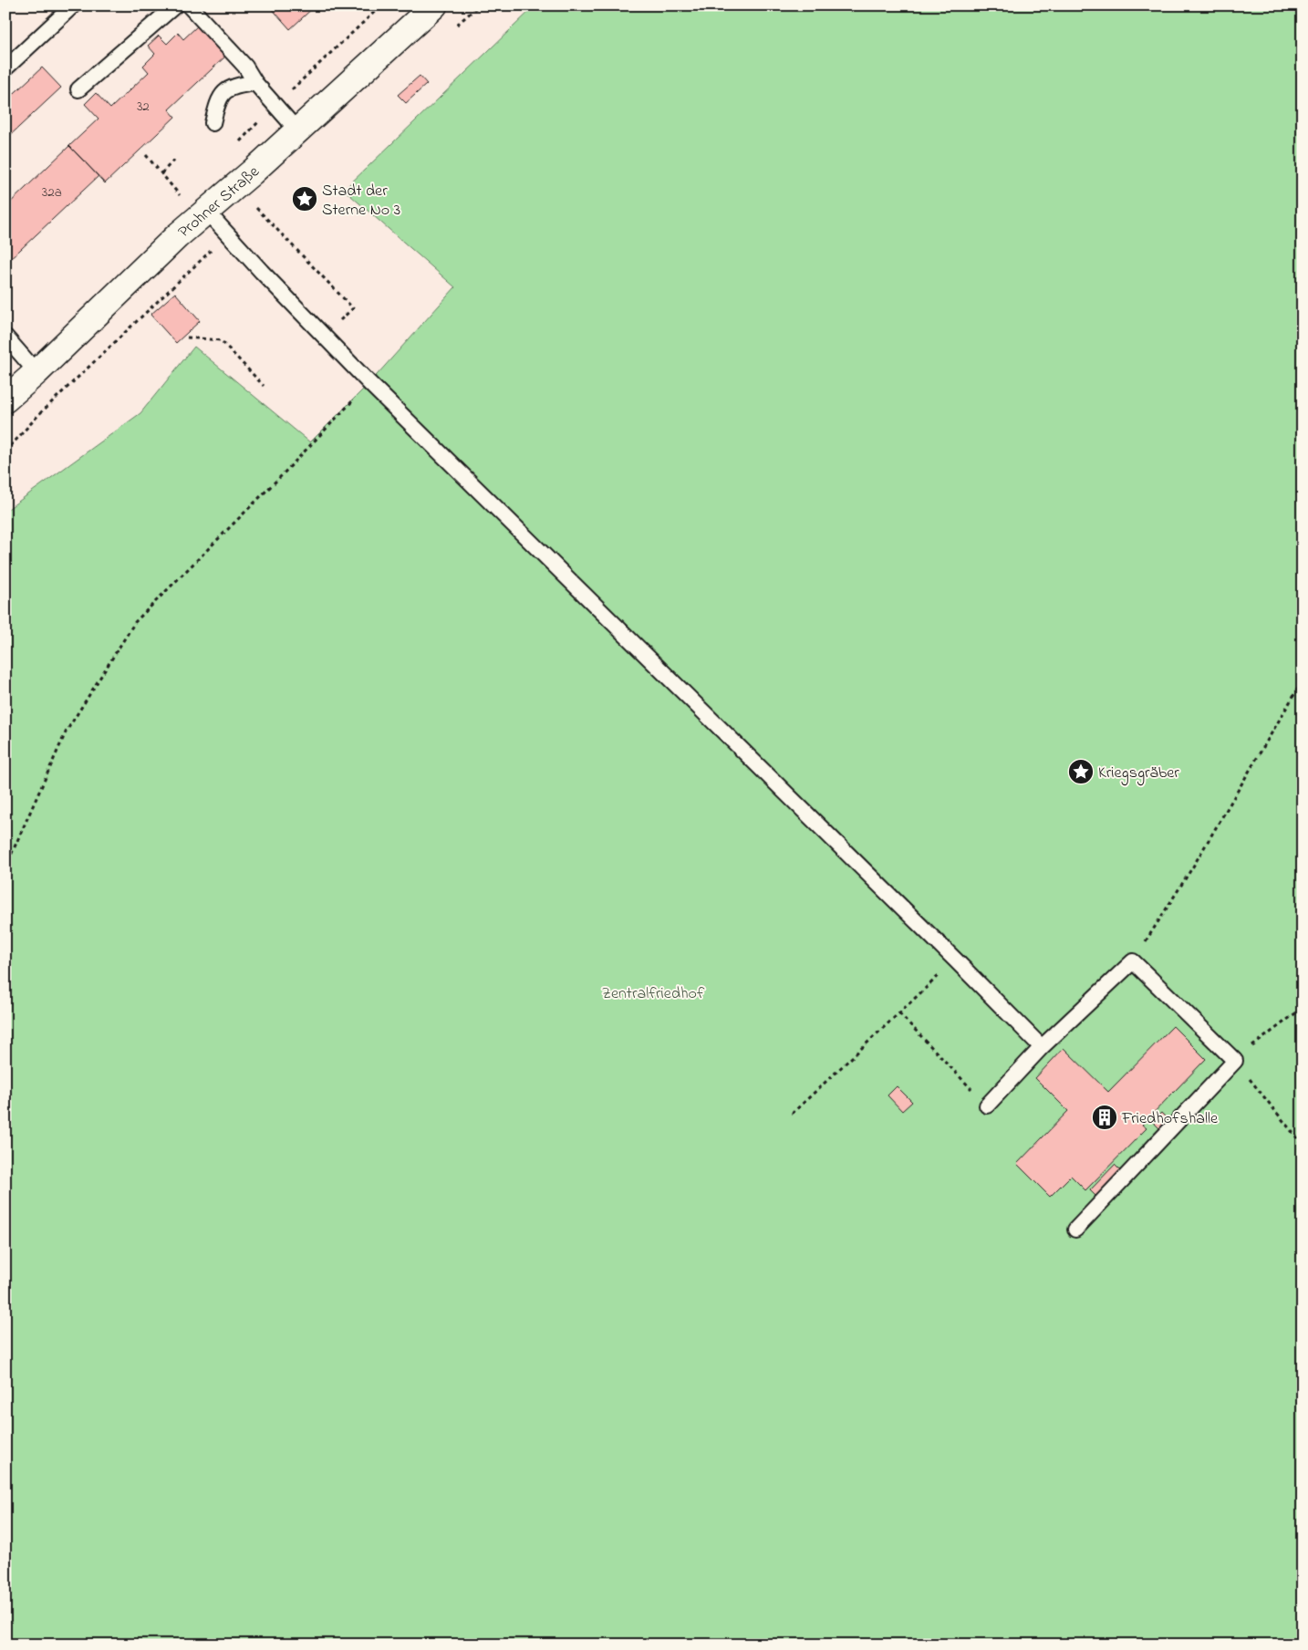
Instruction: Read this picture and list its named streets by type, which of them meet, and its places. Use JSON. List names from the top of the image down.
{
  "streets": {
    "main road": ["Prohner Straße"]
  },
  "parks": ["Zentralfriedhof"],
  "places": {
    "place": ["Stadt der Sterne No 3", "Kriegsgräber"],
    "building": ["Friedhofshalle"]
  },
  "house_numbers": ["32", "32a"]
}
